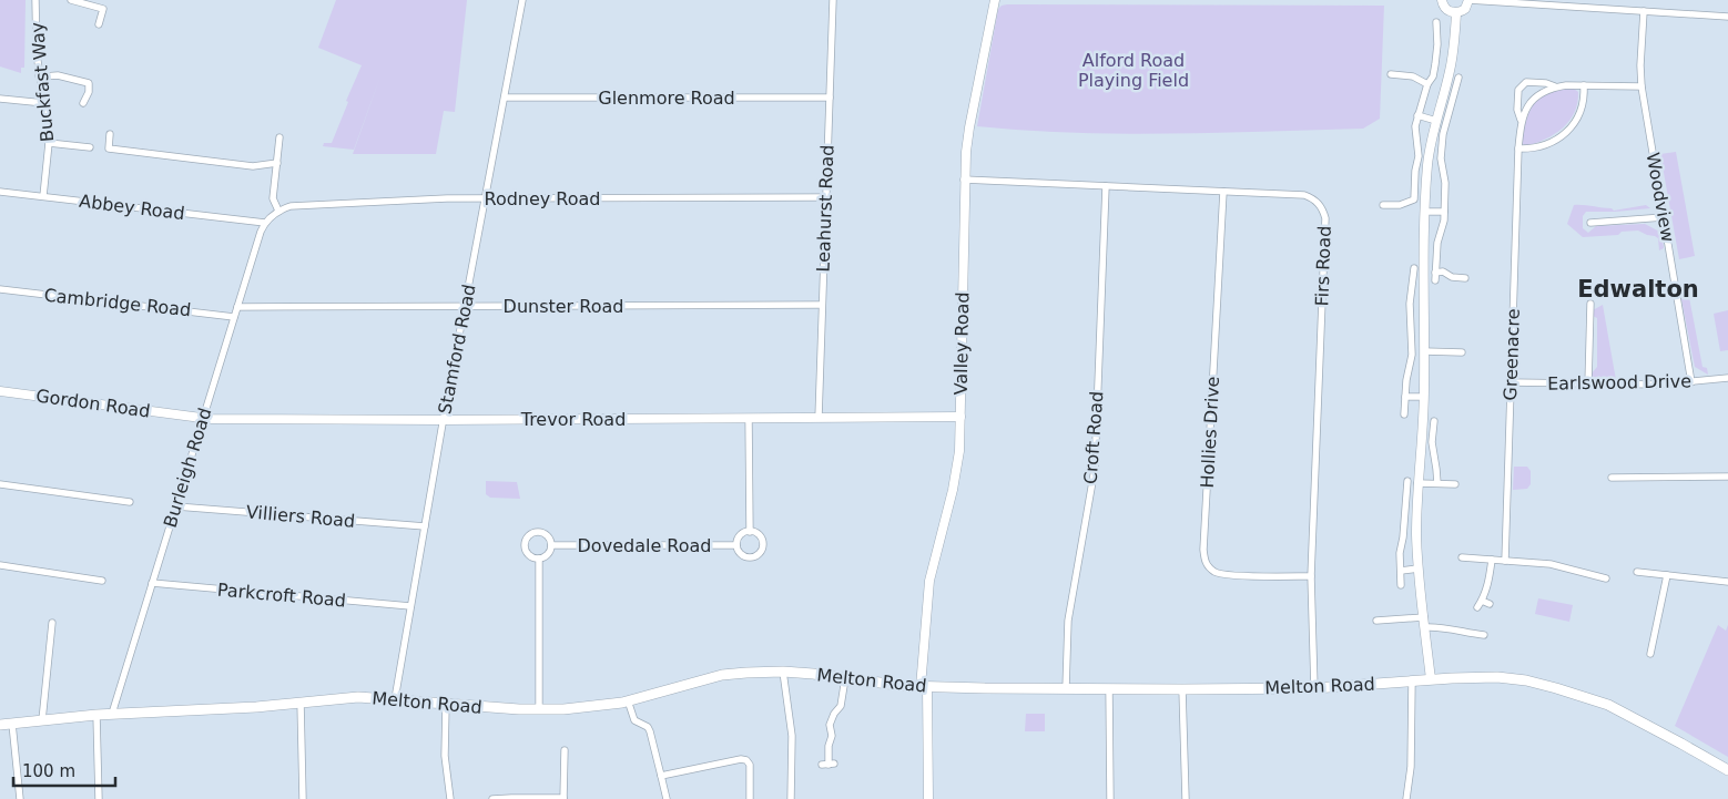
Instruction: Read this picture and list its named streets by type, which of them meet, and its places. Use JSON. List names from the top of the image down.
{
  "streets": {
    "main road": ["Melton Road"],
    "street": [
      "Buckfast Way",
      "Glenmore Road",
      "Woodview",
      "Rodney Road",
      "Abbey Road",
      "Leahurst Road",
      "Firs Road",
      "Cambridge Road",
      "Dunster Road",
      "Valley Road",
      "Stamford Road",
      "Greenacre",
      "Earlswood Drive",
      "Gordon Road",
      "Trevor Road",
      "Hollies Drive",
      "Croft Road",
      "Burleigh Road",
      "Villiers Road",
      "Dovedale Road",
      "Parkcroft Road"
    ]
  },
  "crossings": [
    ["Buckfast Way", "Abbey Road"],
    ["Glenmore Road", "Leahurst Road"],
    ["Glenmore Road", "Stamford Road"],
    ["Woodview", "Greenacre"],
    ["Woodview", "Earlswood Drive"],
    ["Rodney Road", "Leahurst Road"],
    ["Rodney Road", "Stamford Road"],
    ["Abbey Road", "Burleigh Road"],
    ["Leahurst Road", "Dunster Road"],
    ["Leahurst Road", "Trevor Road"],
    ["Firs Road", "Valley Road"],
    ["Firs Road", "Hollies Drive"],
    ["Firs Road", "Croft Road"],
    ["Firs Road", "Melton Road"],
    ["Cambridge Road", "Burleigh Road"],
    ["Dunster Road", "Stamford Road"],
    ["Dunster Road", "Burleigh Road"],
    ["Valley Road", "Trevor Road"],
    ["Valley Road", "Melton Road"],
    ["Stamford Road", "Trevor Road"],
    ["Stamford Road", "Villiers Road"],
    ["Stamford Road", "Parkcroft Road"],
    ["Stamford Road", "Melton Road"],
    ["Greenacre", "Earlswood Drive"],
    ["Gordon Road", "Trevor Road"],
    ["Trevor Road", "Burleigh Road"],
    ["Croft Road", "Melton Road"],
    ["Burleigh Road", "Villiers Road"],
    ["Burleigh Road", "Parkcroft Road"],
    ["Burleigh Road", "Melton Road"],
    ["Dovedale Road", "Melton Road"]
  ],
  "districts": ["Edwalton"],
  "parks": ["Alford Road Playing Field"],
  "scale_bar": "100 m"
}
